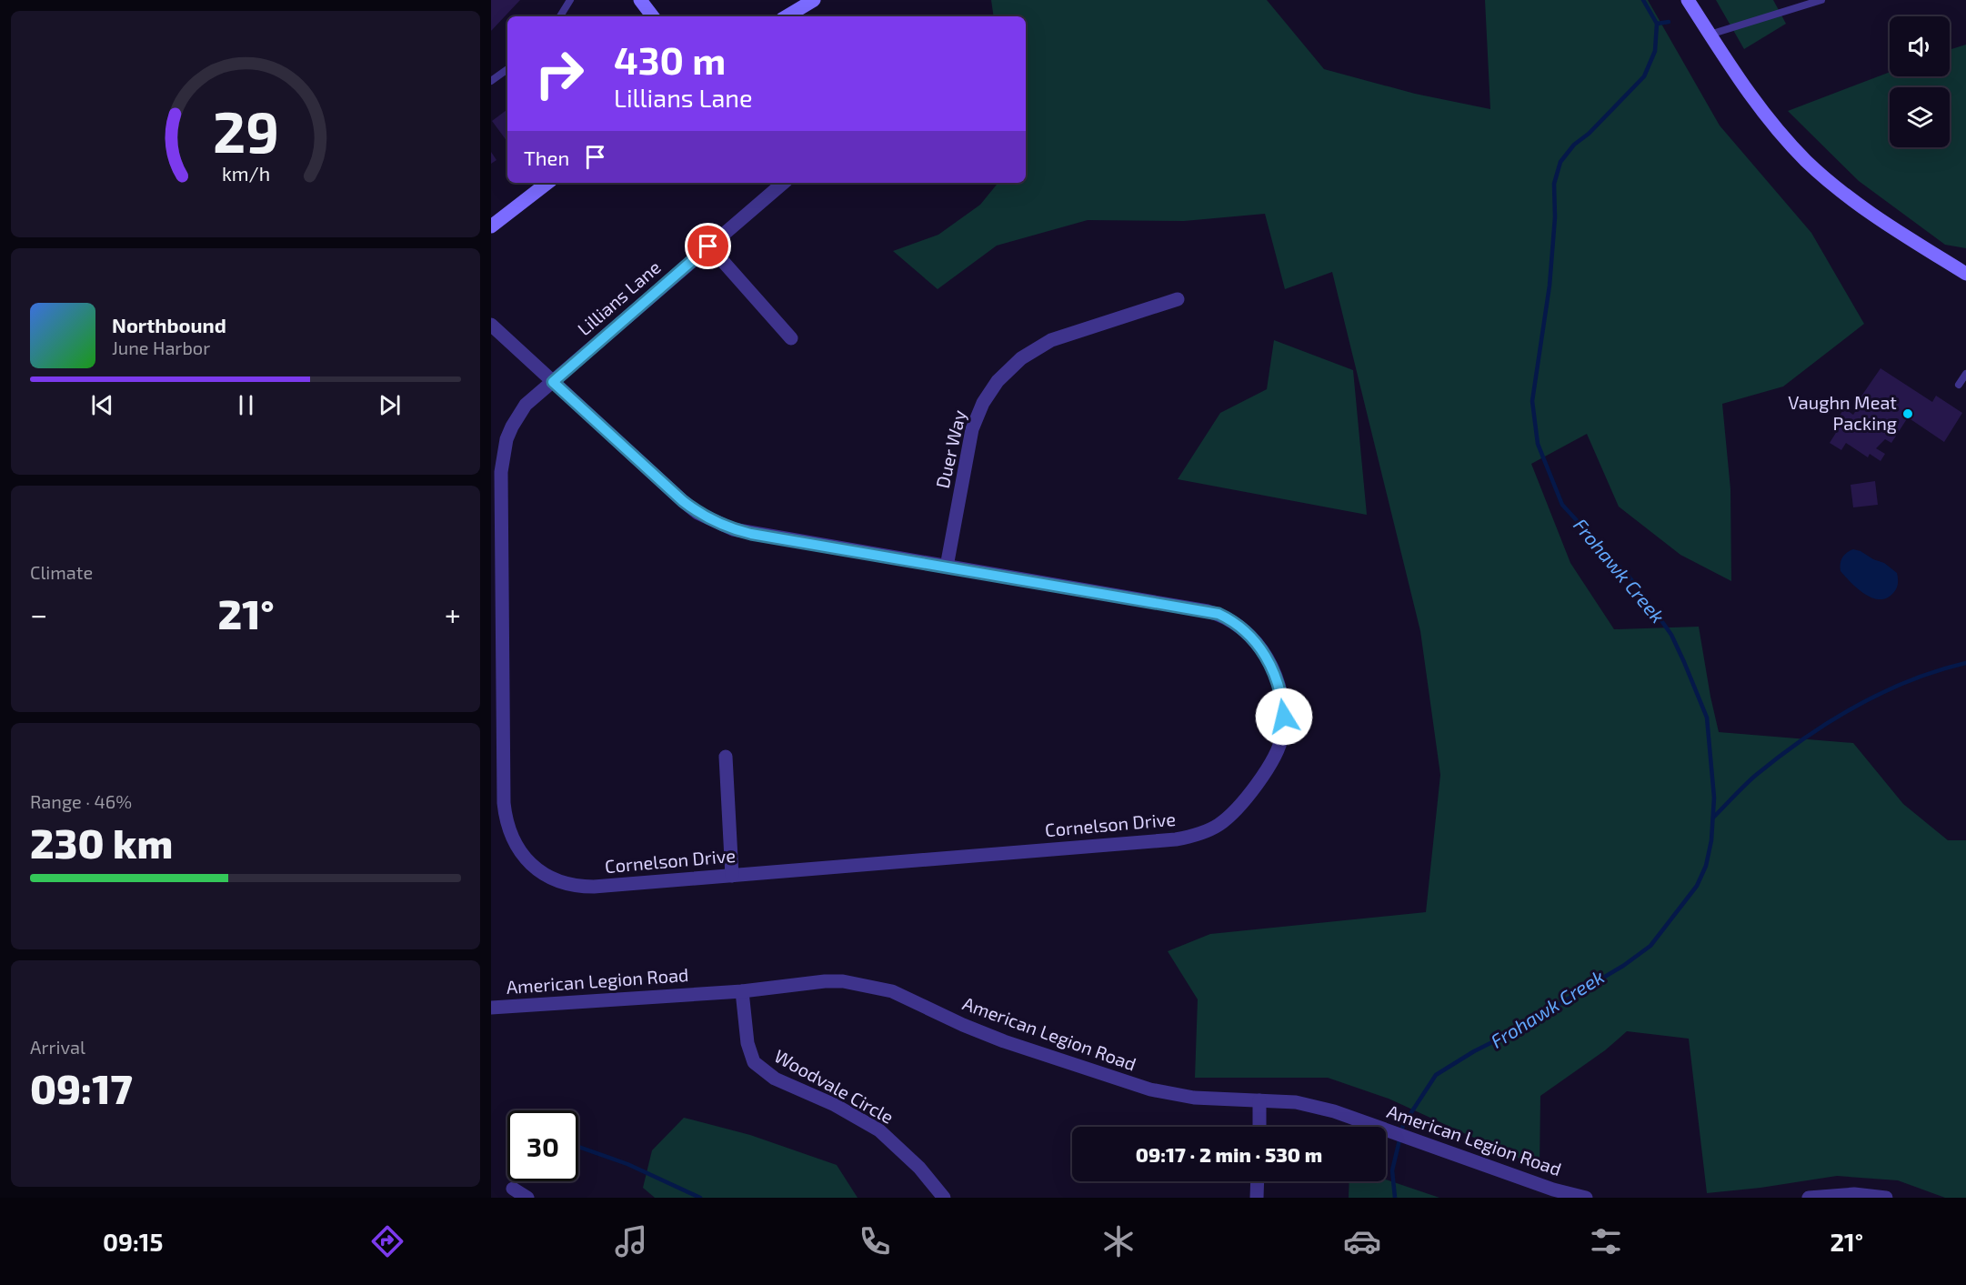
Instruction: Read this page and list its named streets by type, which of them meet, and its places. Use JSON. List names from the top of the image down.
{
  "streets": {
    "street": [
      "Lillians Lane",
      "Duer Way",
      "Cornelson Drive",
      "American Legion Road",
      "Woodvale Circle"
    ]
  },
  "crossings": [
    ["Lillians Lane", "Cornelson Drive"],
    ["Duer Way", "Cornelson Drive"],
    ["American Legion Road", "Woodvale Circle"]
  ],
  "water": ["Frohawk Creek"],
  "places": ["Vaughn Meat Packing"],
  "page": {
    "turn": ["430 m", "Lillians Lane"],
    "then": "Then",
    "song": ["Northbound", "June Harbor"],
    "tile": [
      "Climate",
      ["Range · 46%", "230 km"],
      ["Arrival", "09:17"]
    ],
    "heat": ["−", "21°", "+"],
    "limit": "30",
    "trip": "09:17 · 2 min · 530 m",
    "tabs": ["09:15", "21°"],
    "gauge": ["29", "km/h"]
  }
}
